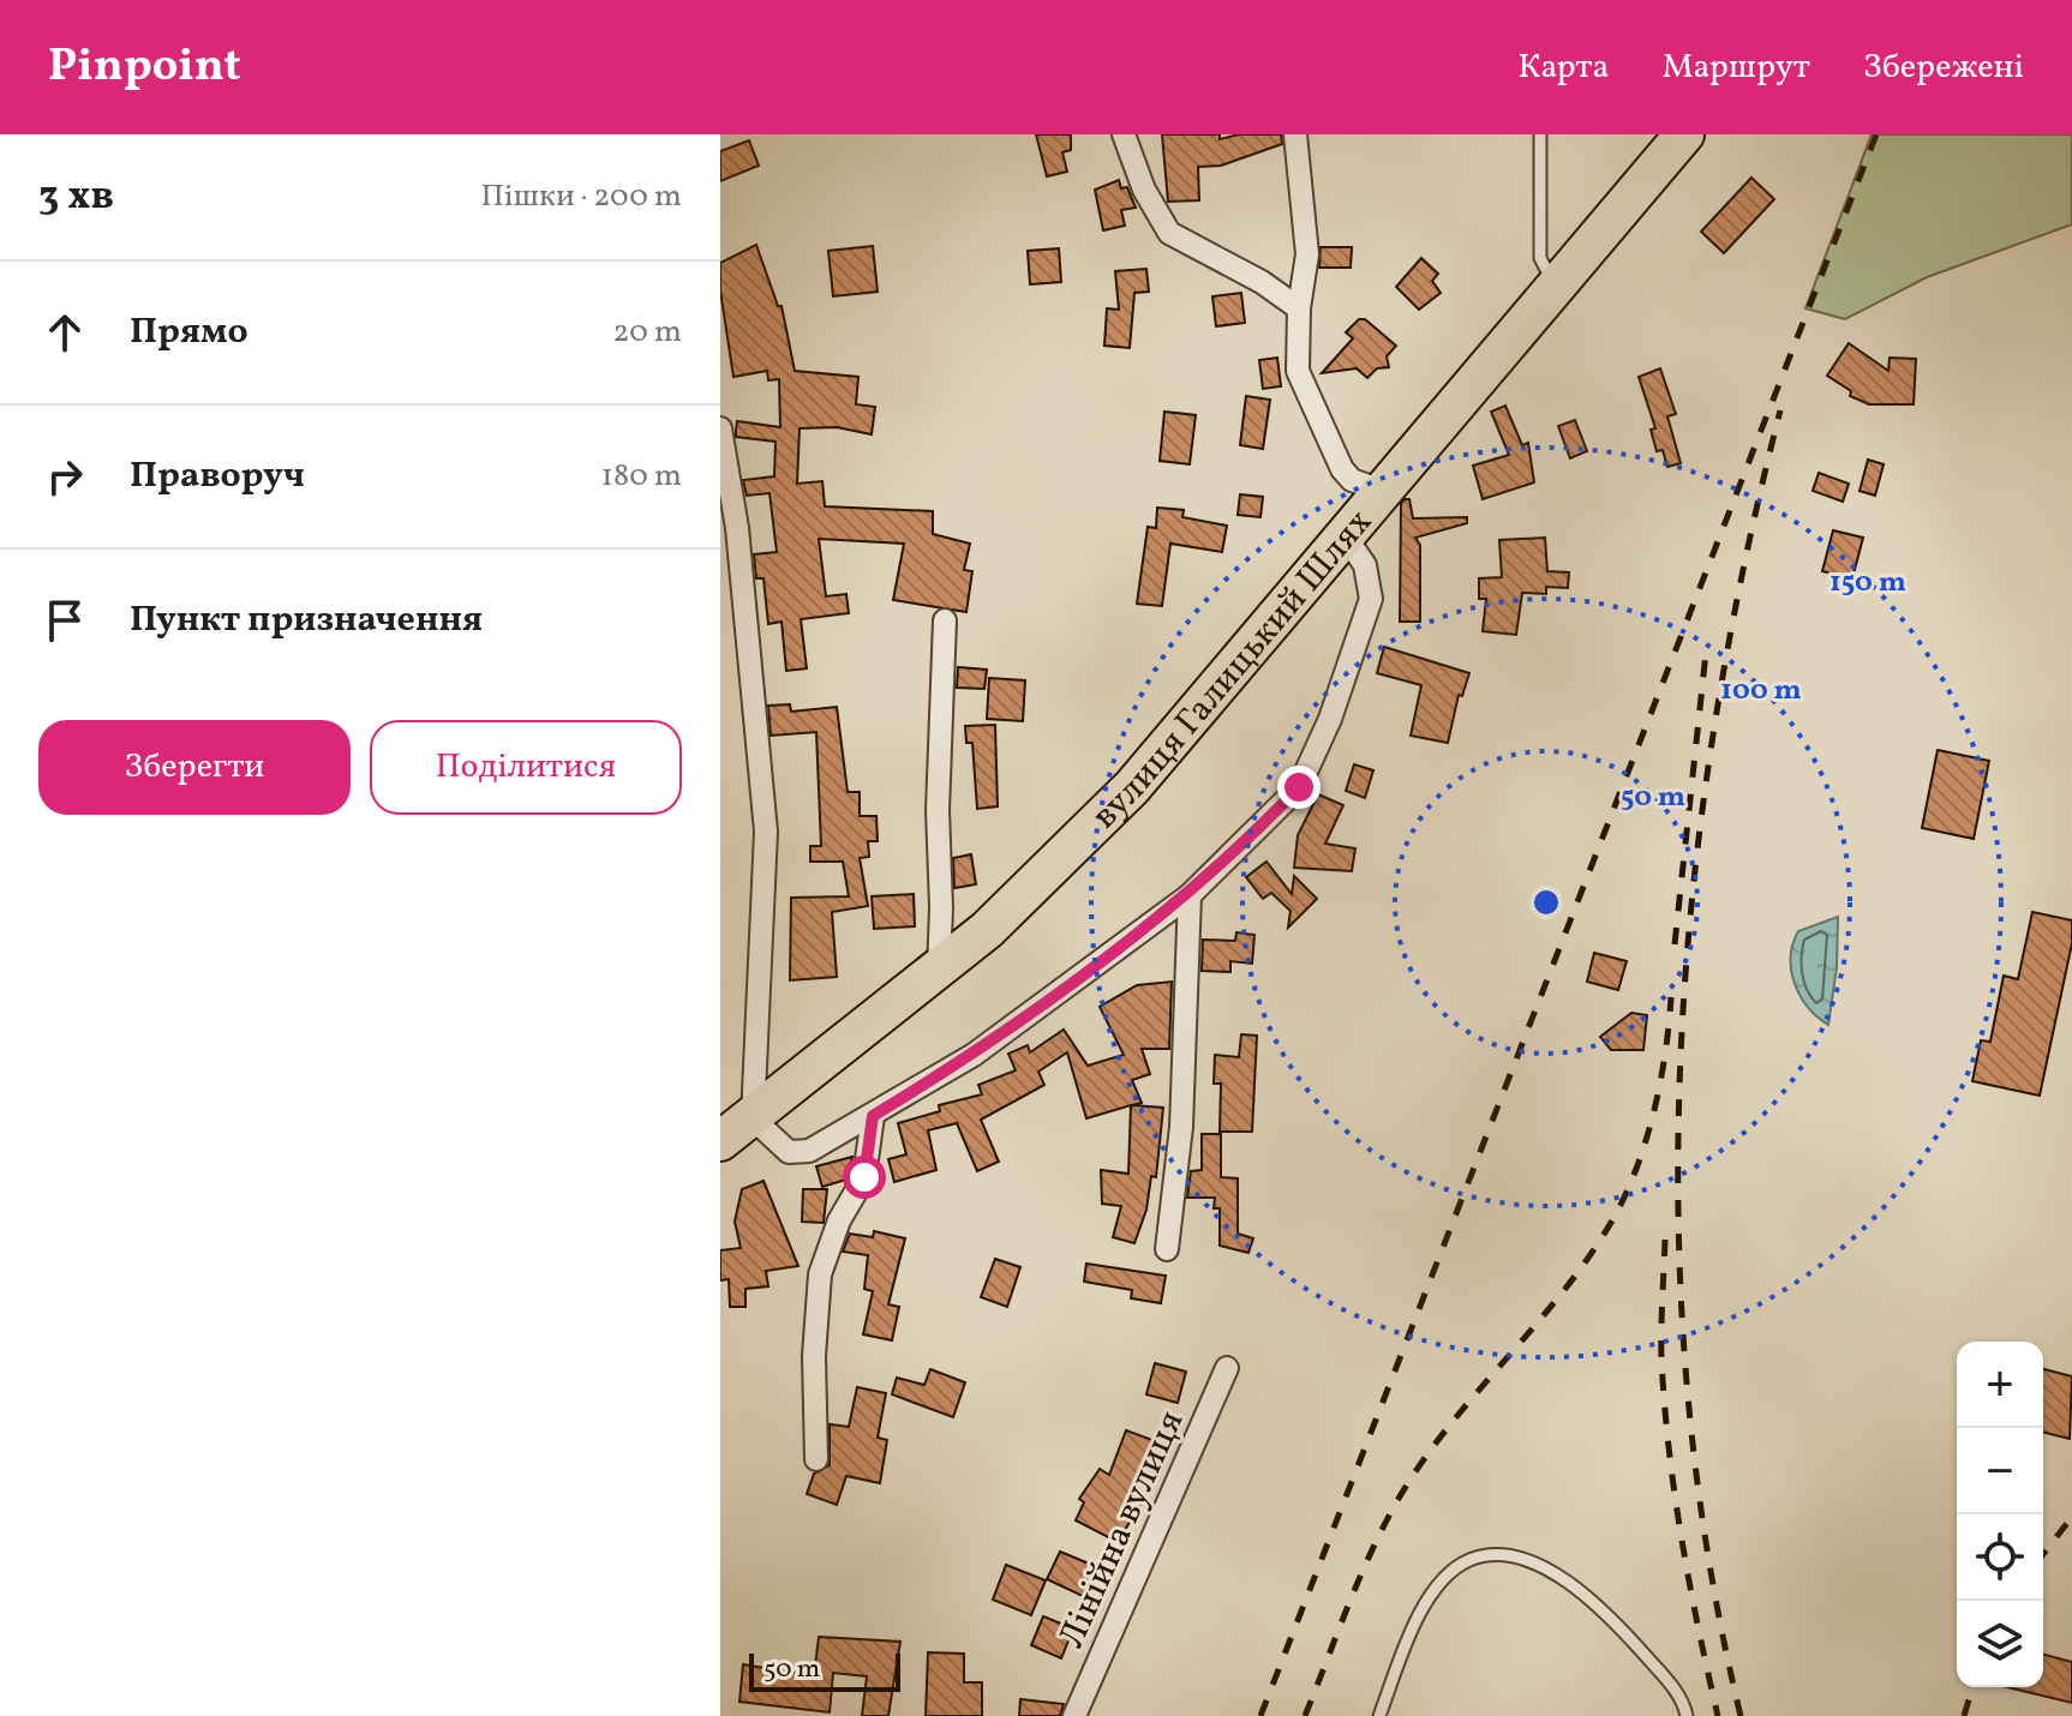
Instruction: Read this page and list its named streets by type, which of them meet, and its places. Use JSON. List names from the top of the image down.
{
  "streets": {
    "highway": ["вулиця Галицький Шлях"],
    "street": ["Лінійна вулиця"]
  },
  "scale_bar": "50 m",
  "page": {
    "header": "Pinpoint",
    "nav": ["Карта", "Маршрут", "Збережені"],
    "heading": ["3 хв", "Пішки · 200 m"],
    "list": [
      ["Прямо", "20 m"],
      ["Праворуч", "180 m"],
      "Пункт призначення"
    ],
    "buttons": ["Зберегти", "Поділитися"],
    "map_buttons": ["+", "−"],
    "scale": "50 m"
  },
  "rings": ["150 m", "100 m", "50 m"]
}
